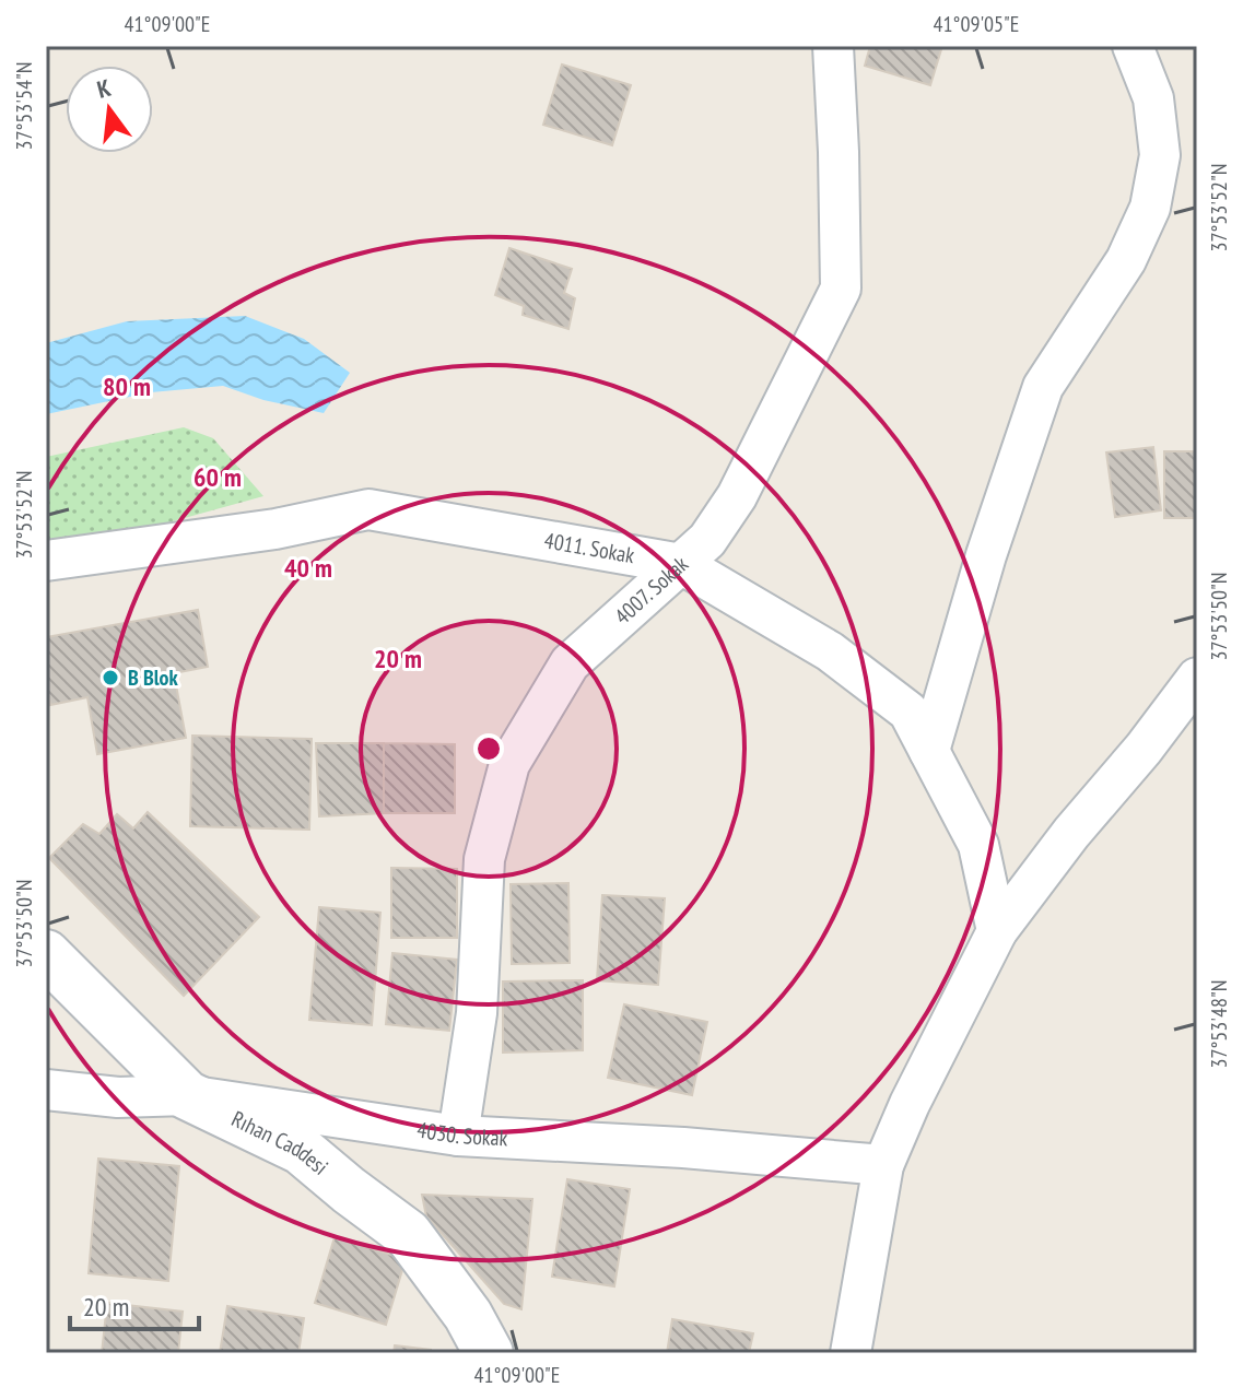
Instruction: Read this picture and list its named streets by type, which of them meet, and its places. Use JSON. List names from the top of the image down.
{
  "streets": {
    "street": [
      "4011. Sokak",
      "4007. Sokak",
      "4030. Sokak",
      "Rıhan Caddesi"
    ]
  },
  "crossings": [
    ["4011. Sokak", "4007. Sokak"],
    ["4007. Sokak", "4030. Sokak"],
    ["4030. Sokak", "Rıhan Caddesi"]
  ],
  "places": ["B Blok"],
  "scale_bar": "20 m",
  "north": "top",
  "coordinates": [
    "41°09'00\"E",
    "41°09'05\"E",
    "37°53'54\"N",
    "37°53'52\"N",
    "37°53'50\"N",
    "37°53'48\"N"
  ],
  "rings": [
    "80 m",
    "60 m",
    "40 m",
    "20 m"
  ]
}
